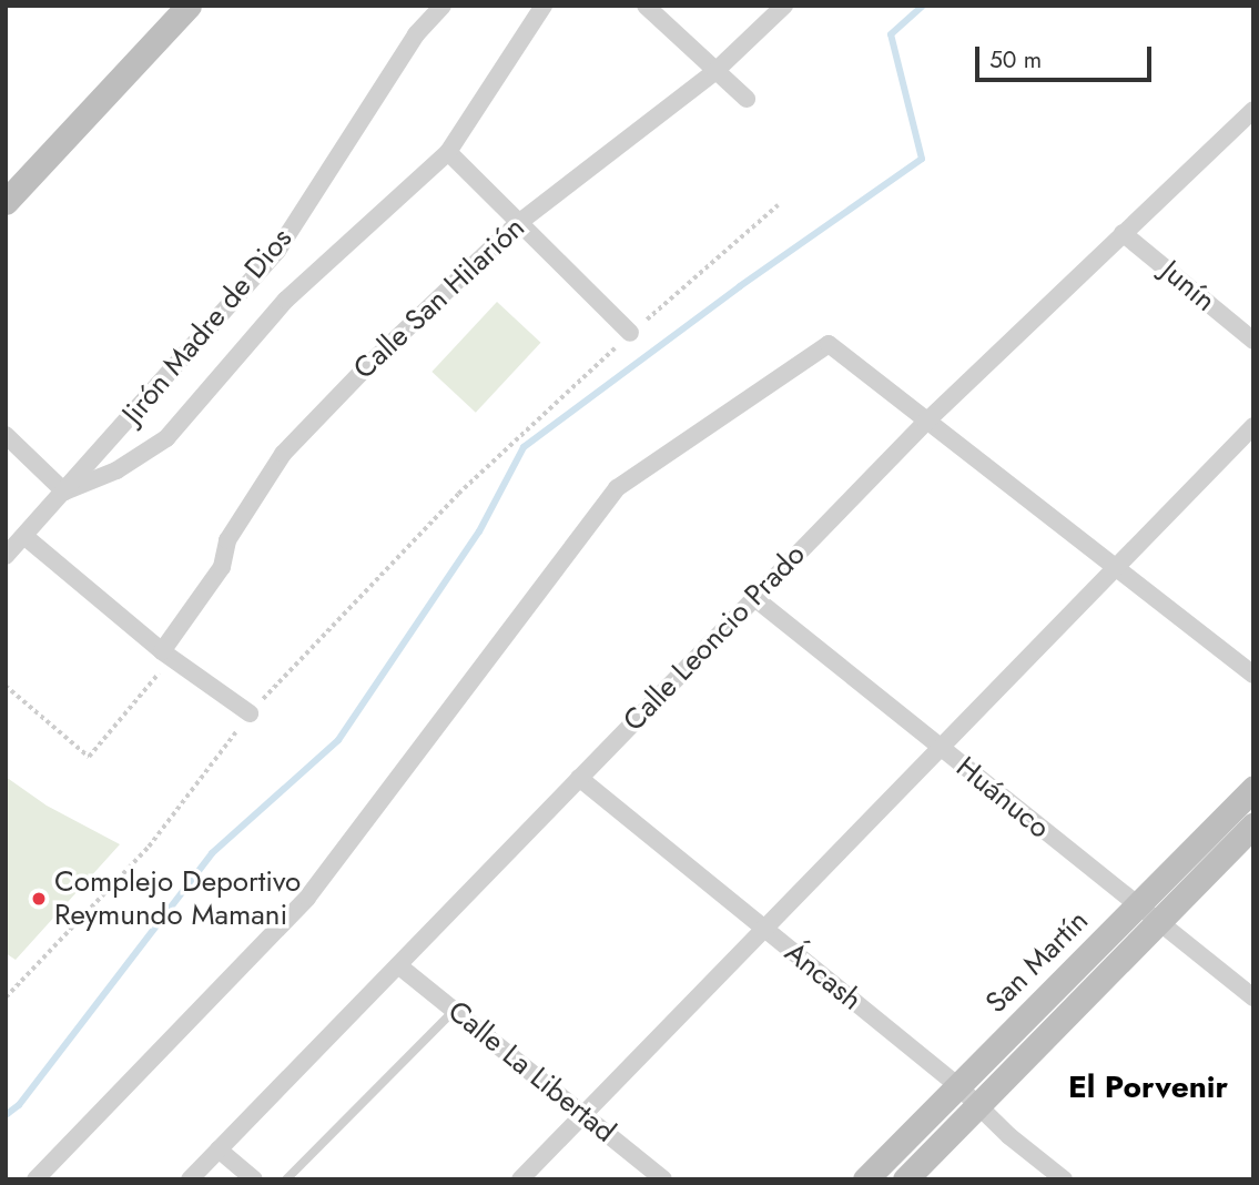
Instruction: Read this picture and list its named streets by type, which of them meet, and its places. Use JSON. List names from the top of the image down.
{
  "streets": {
    "street": [
      "Junín",
      "Calle San Hilarión",
      "Jirón Madre de Dios",
      "Calle Leoncio Prado",
      "Huánuco",
      "San Martín",
      "Áncash",
      "Calle La Libertad"
    ]
  },
  "crossings": [
    ["Junín", "Calle Leoncio Prado"],
    ["Calle Leoncio Prado", "Huánuco"],
    ["Calle Leoncio Prado", "Áncash"],
    ["Calle Leoncio Prado", "Calle La Libertad"],
    ["Huánuco", "San Martín"],
    ["San Martín", "Áncash"]
  ],
  "districts": ["El Porvenir"],
  "places": ["Complejo Deportivo Reymundo Mamani"],
  "scale_bar": "50 m"
}
